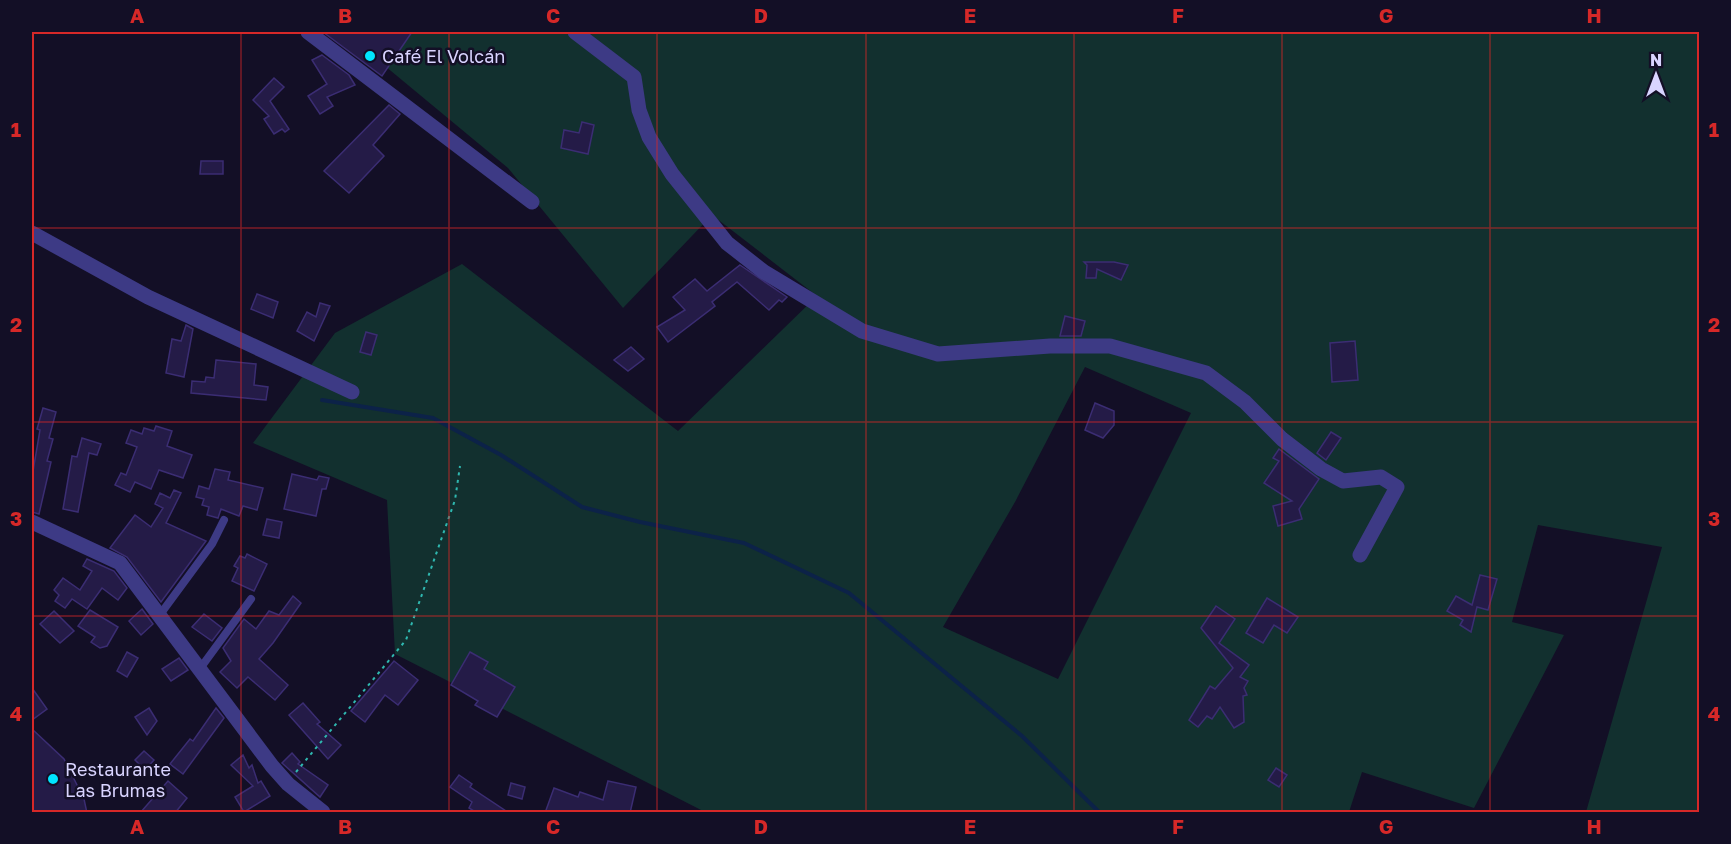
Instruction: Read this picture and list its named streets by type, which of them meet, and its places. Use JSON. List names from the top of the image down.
{
  "places": ["Café El Volcán", "Restaurante Las Brumas"],
  "north": "top",
  "grid": {
    "columns": [
      "A",
      "B",
      "C",
      "D",
      "E",
      "F",
      "G",
      "H"
    ],
    "rows": [
      "1",
      "2",
      "3",
      "4"
    ]
  }
}
